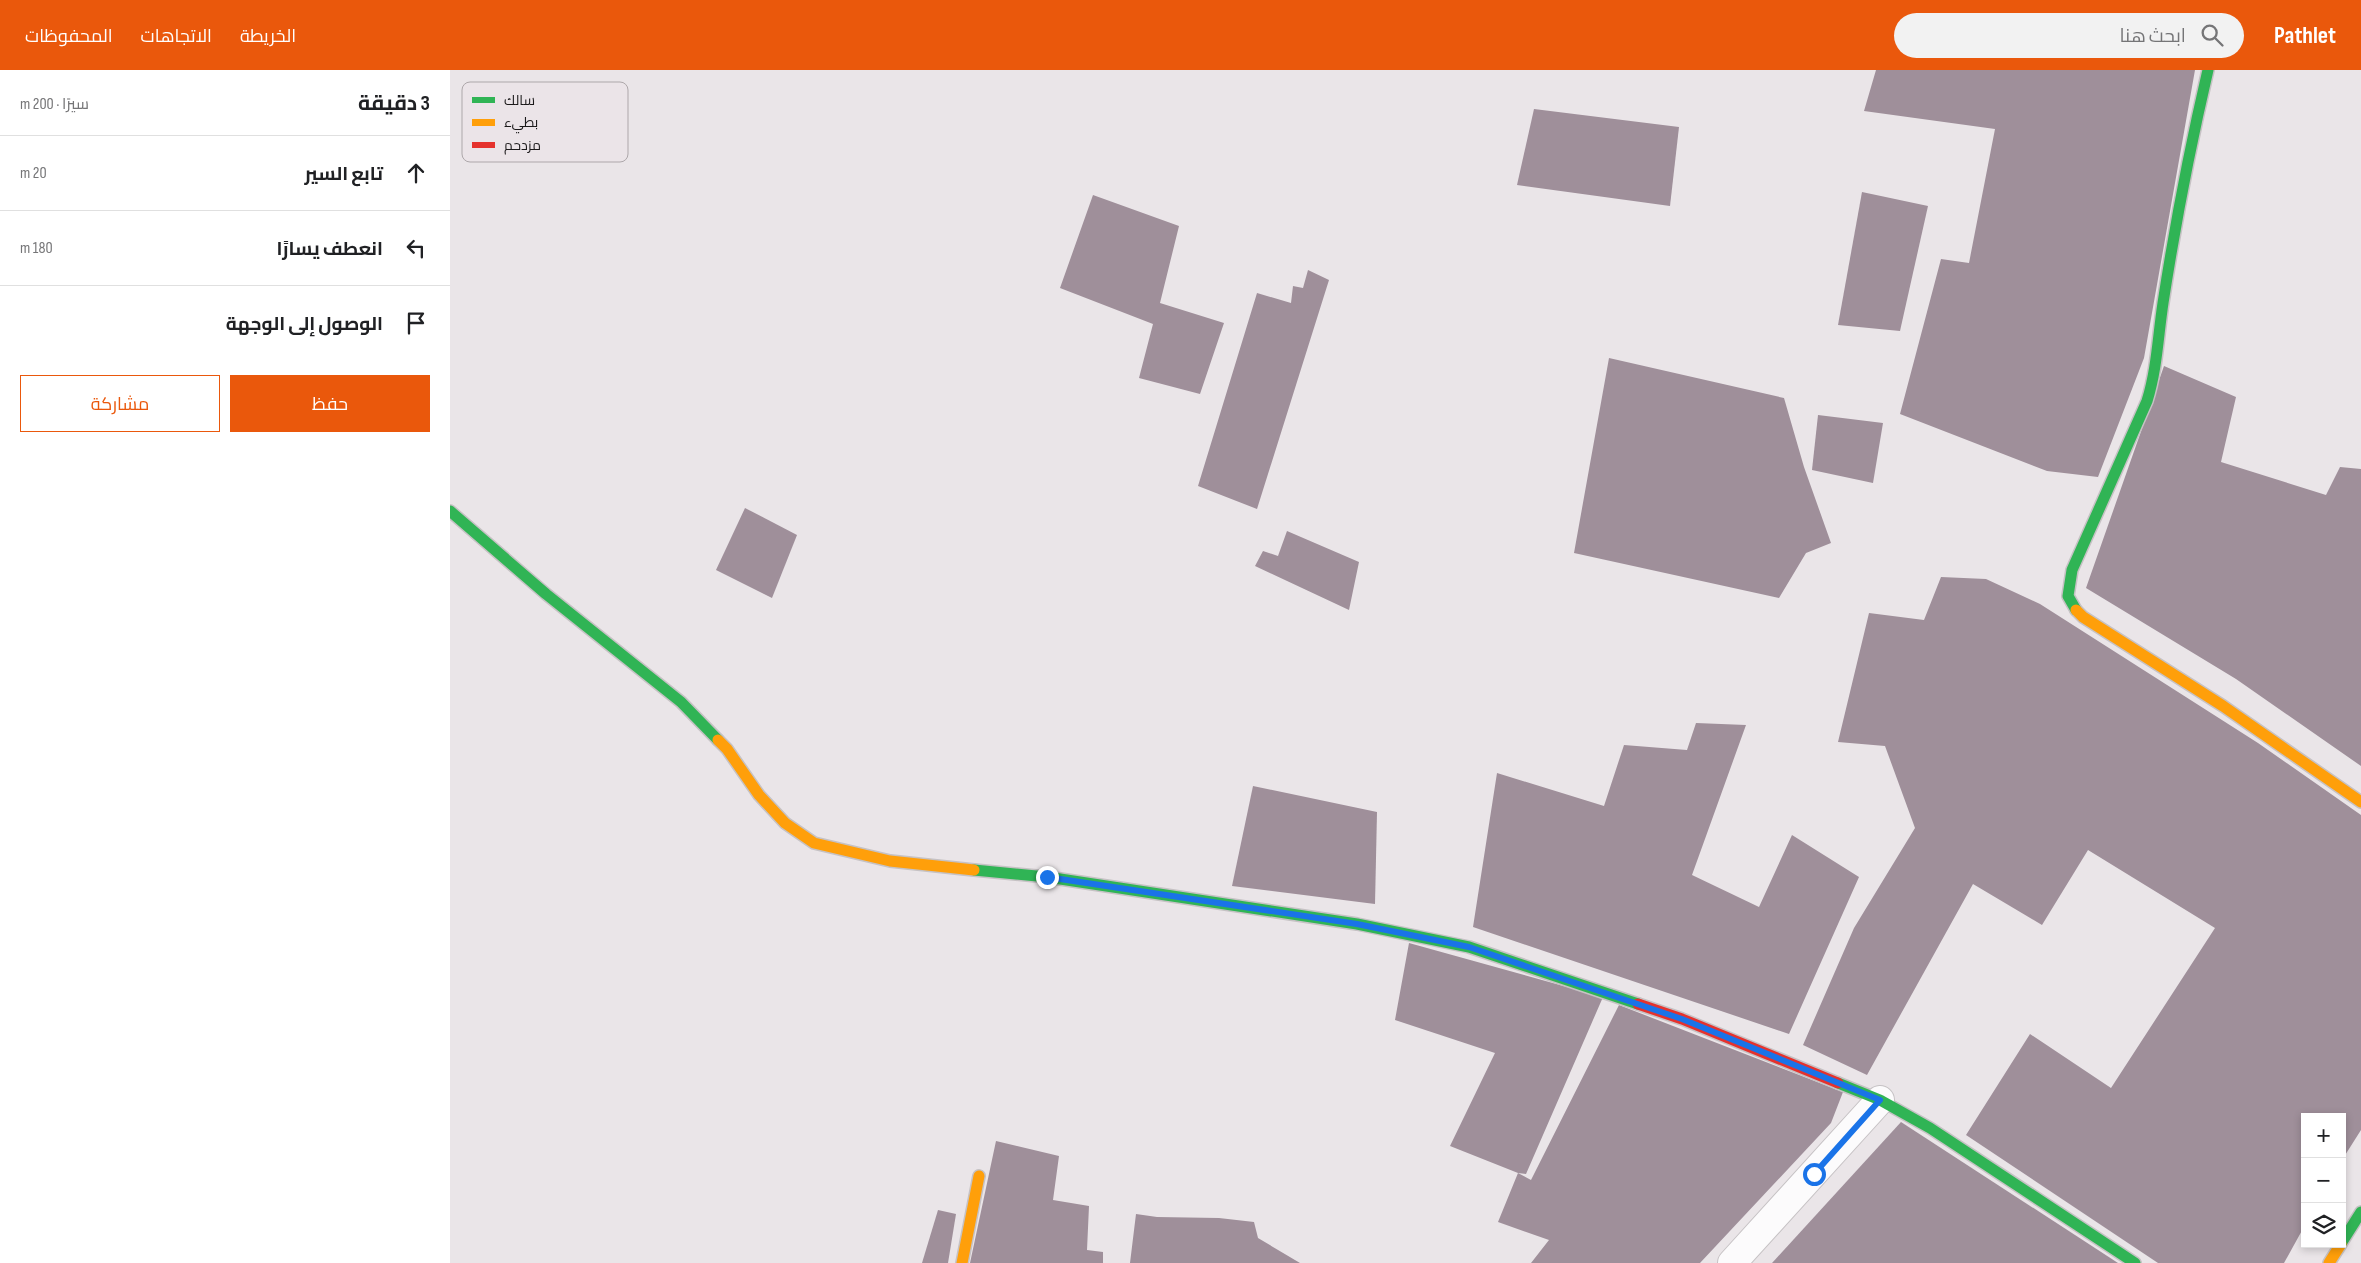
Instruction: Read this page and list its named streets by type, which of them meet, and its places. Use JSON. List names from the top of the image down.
{
  "legend": ["سالك", "بطيء", "مزدحم"],
  "page": {
    "header": "Pathlet",
    "search": "ابحث هنا",
    "nav": ["الخريطة", "الاتجاهات", "المحفوظات"],
    "heading": ["3 دقيقة", "سيرًا · 200 m"],
    "list": [
      ["تابع السير", "20 m"],
      ["انعطف يسارًا", "180 m"],
      "الوصول إلى الوجهة"
    ],
    "buttons": ["حفظ", "مشاركة"],
    "map_buttons": ["+", "−"]
  }
}
